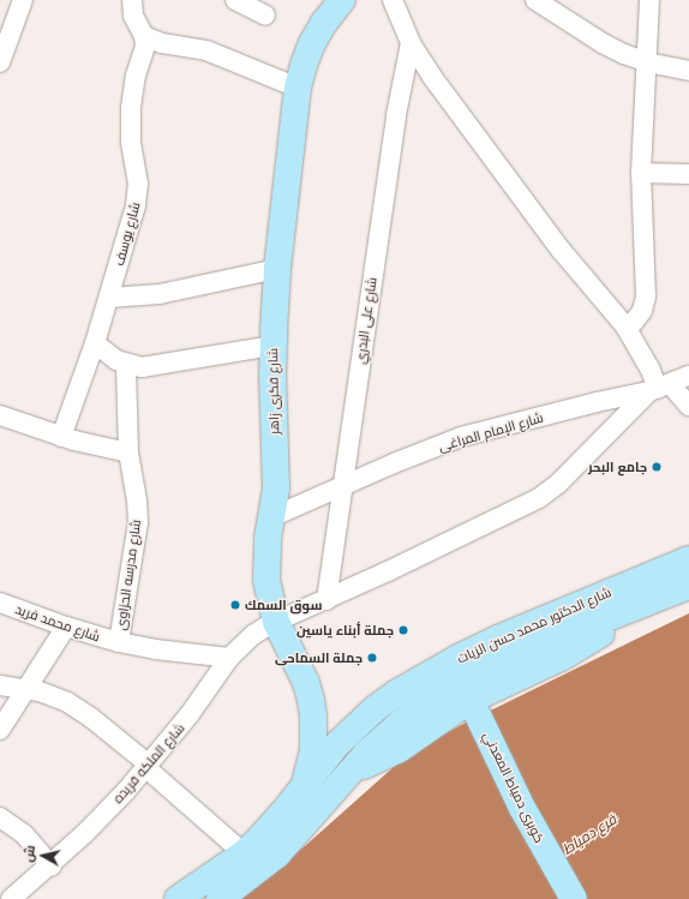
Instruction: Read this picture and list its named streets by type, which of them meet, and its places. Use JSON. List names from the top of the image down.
{
  "streets": {
    "street": [
      "شارع يوسف",
      "شارع على البدري",
      "شارع فكرى زاهر",
      "شارع الإمام المراغى",
      "شارع مدرسه الحزاوى",
      "شارع محمد فريد",
      "شارع الدكتور محمد حسن الزيات",
      "شارع الملكه فريده",
      "كوبرى دمياط المعدني"
    ]
  },
  "crossings": [
    ["شارع على البدري", "شارع الإمام المراغى"],
    ["شارع على البدري", "شارع الملكه فريده"],
    ["شارع فكرى زاهر", "شارع الإمام المراغى"],
    ["شارع فكرى زاهر", "شارع الدكتور محمد حسن الزيات"],
    ["شارع فكرى زاهر", "شارع الملكه فريده"],
    ["شارع الإمام المراغى", "شارع الملكه فريده"],
    ["شارع مدرسه الحزاوى", "شارع محمد فريد"],
    ["شارع محمد فريد", "شارع الملكه فريده"]
  ],
  "water": ["فرع دمياط"],
  "places": [
    "جامع البحر",
    "سوق السمك",
    "جملة أبناء ياسين",
    "جملة السماحى"
  ],
  "north": "left"
}
